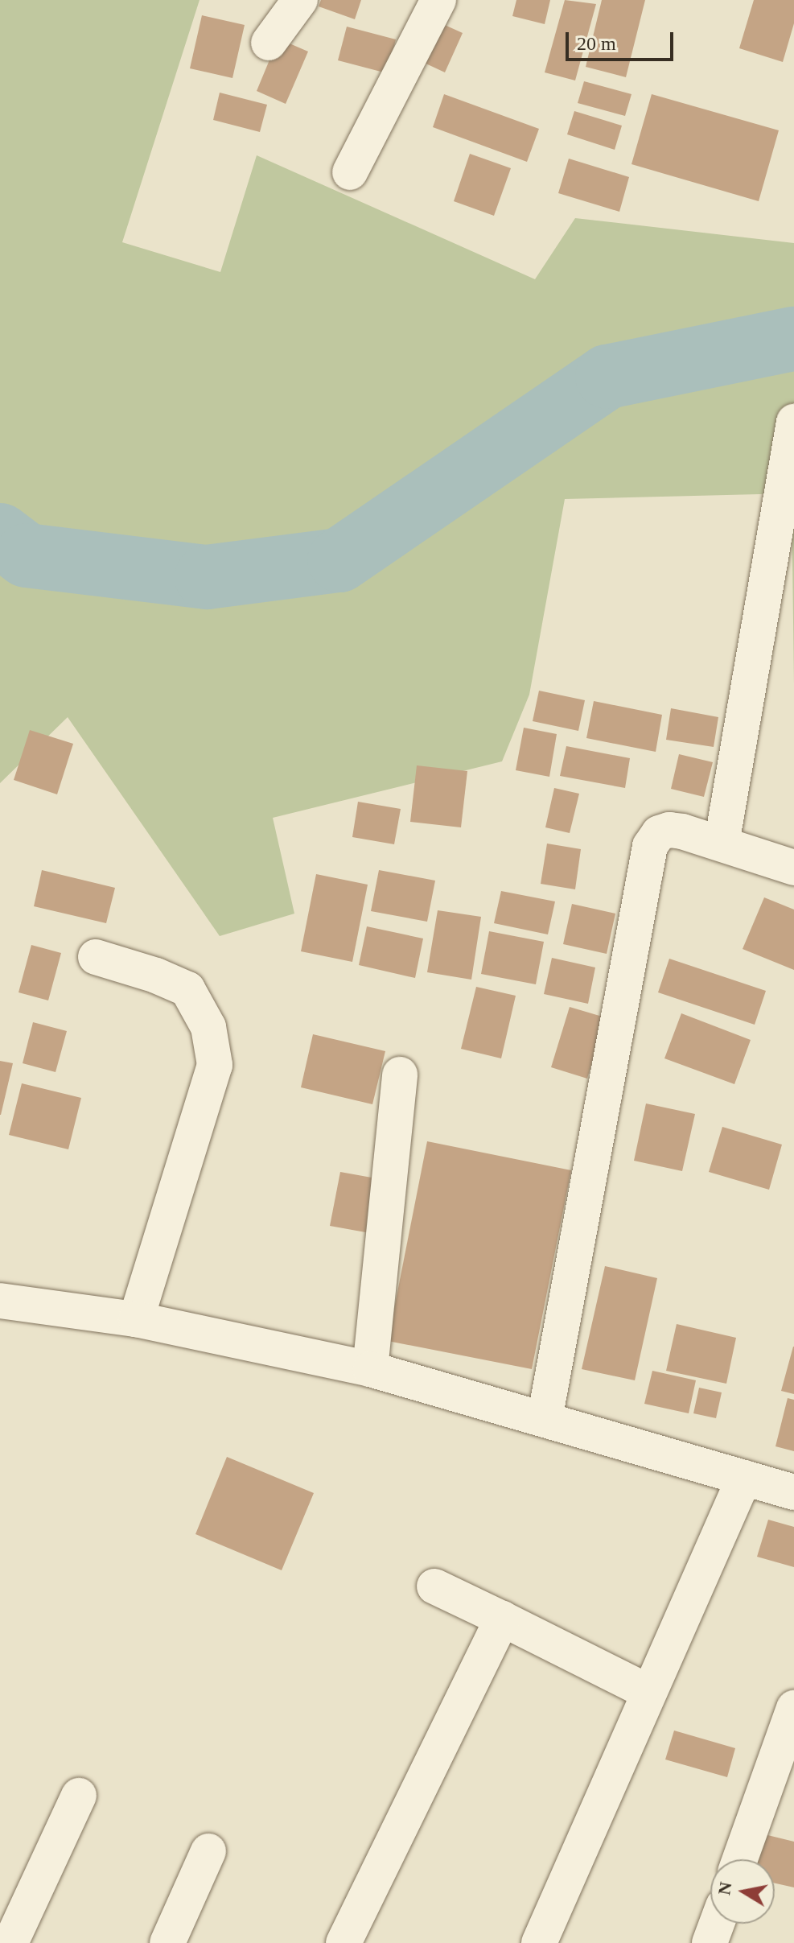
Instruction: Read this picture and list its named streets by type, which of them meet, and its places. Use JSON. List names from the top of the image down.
{
  "scale_bar": "20 m",
  "north": "left"
}
